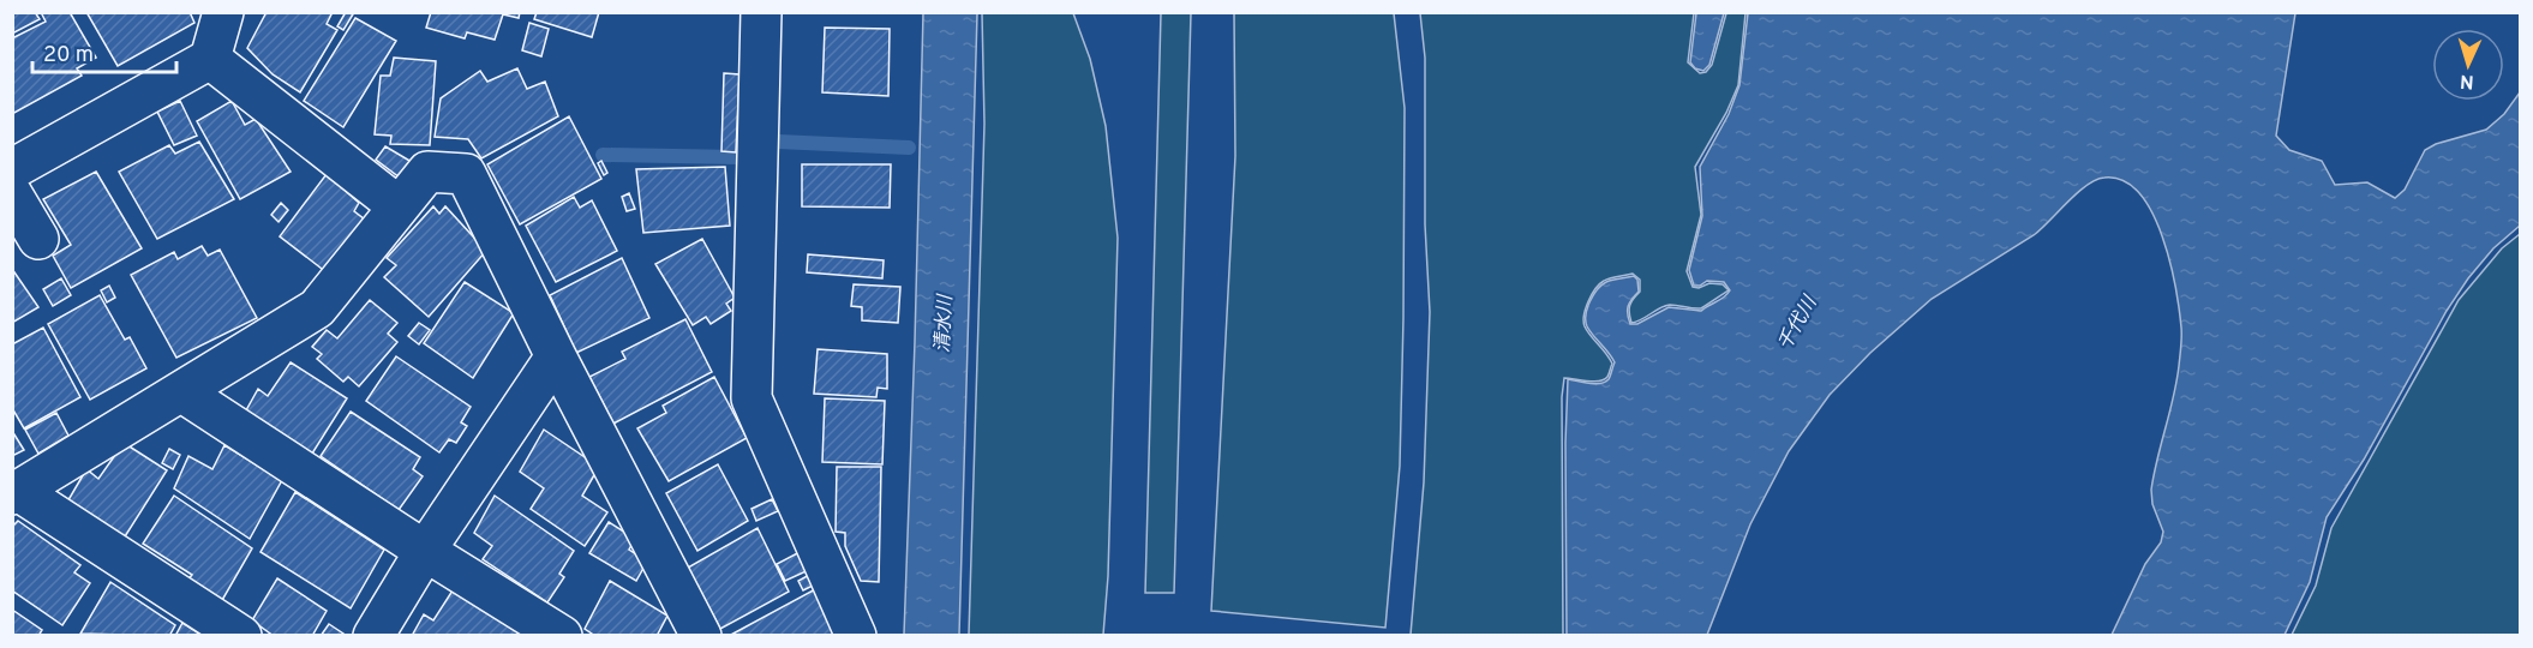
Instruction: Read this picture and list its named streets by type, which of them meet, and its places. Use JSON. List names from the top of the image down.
{
  "water": ["千代川", "清水川"],
  "scale_bar": "20 m",
  "north": "bottom"
}
